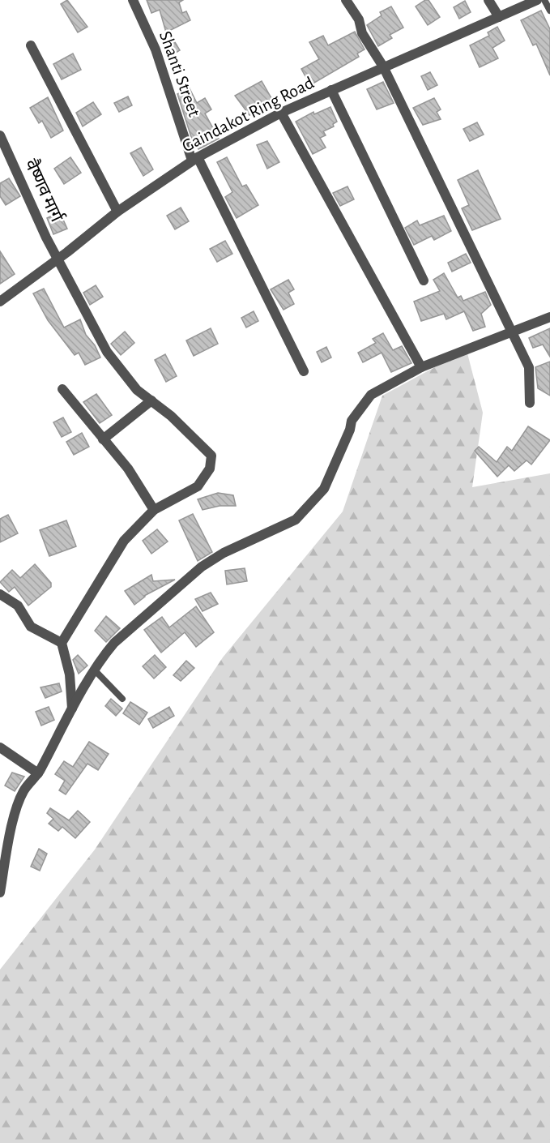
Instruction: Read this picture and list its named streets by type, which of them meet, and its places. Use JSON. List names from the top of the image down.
{
  "streets": {
    "street": ["Shanti Street", "Gaindakot Ring Road", "वैष्णव मार्ग"]
  },
  "crossings": [
    ["Shanti Street", "Gaindakot Ring Road"],
    ["Gaindakot Ring Road", "वैष्णव मार्ग"]
  ]
}
